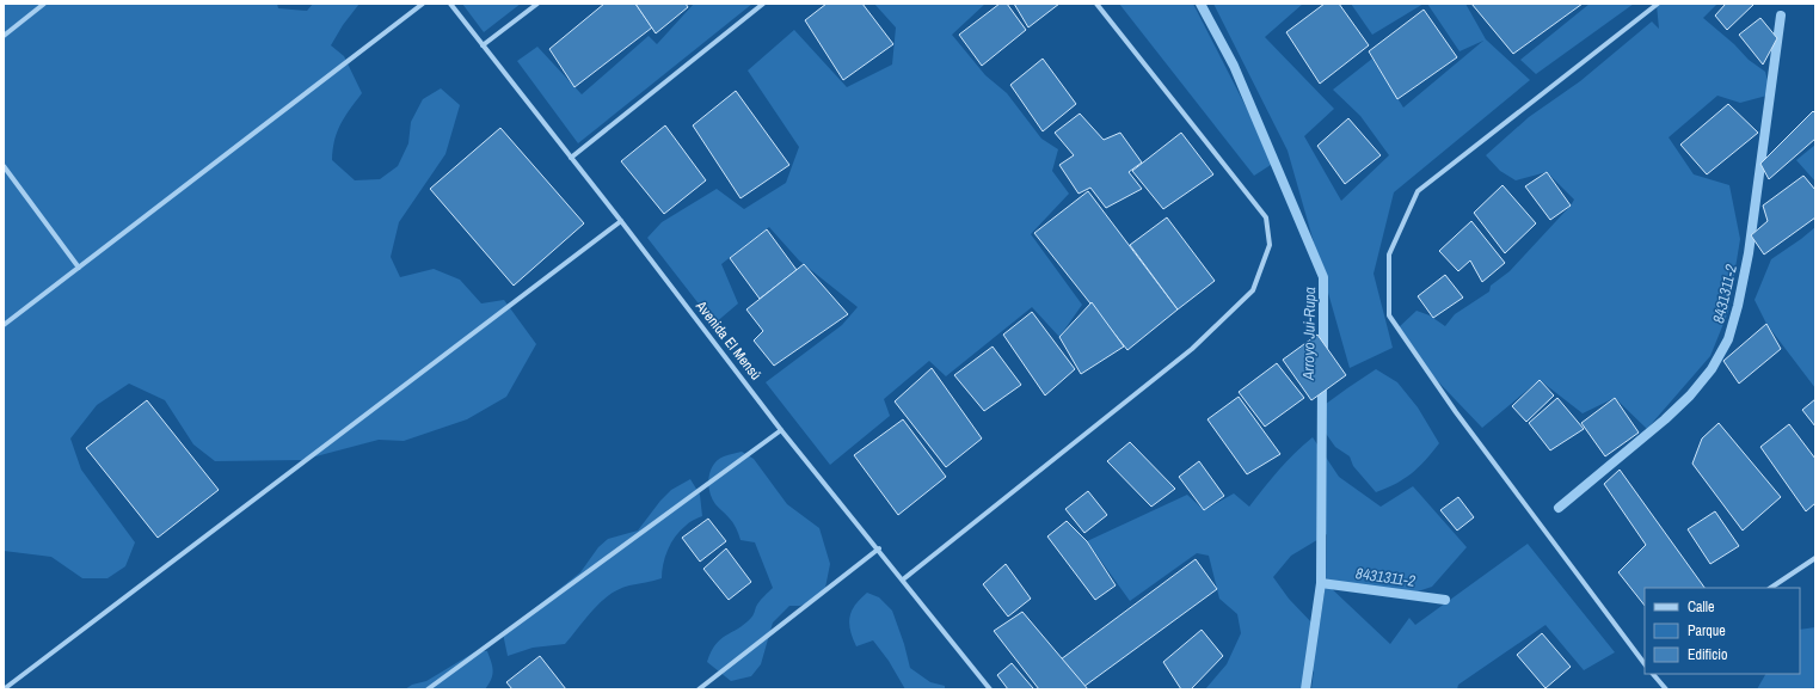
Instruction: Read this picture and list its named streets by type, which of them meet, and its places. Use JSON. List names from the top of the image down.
{
  "streets": {
    "street": ["Avenida El Mensú"]
  },
  "water": ["8431311-2", "Arroyo Jui-Rupa"],
  "legend": ["Calle", "Parque", "Edificio"]
}
